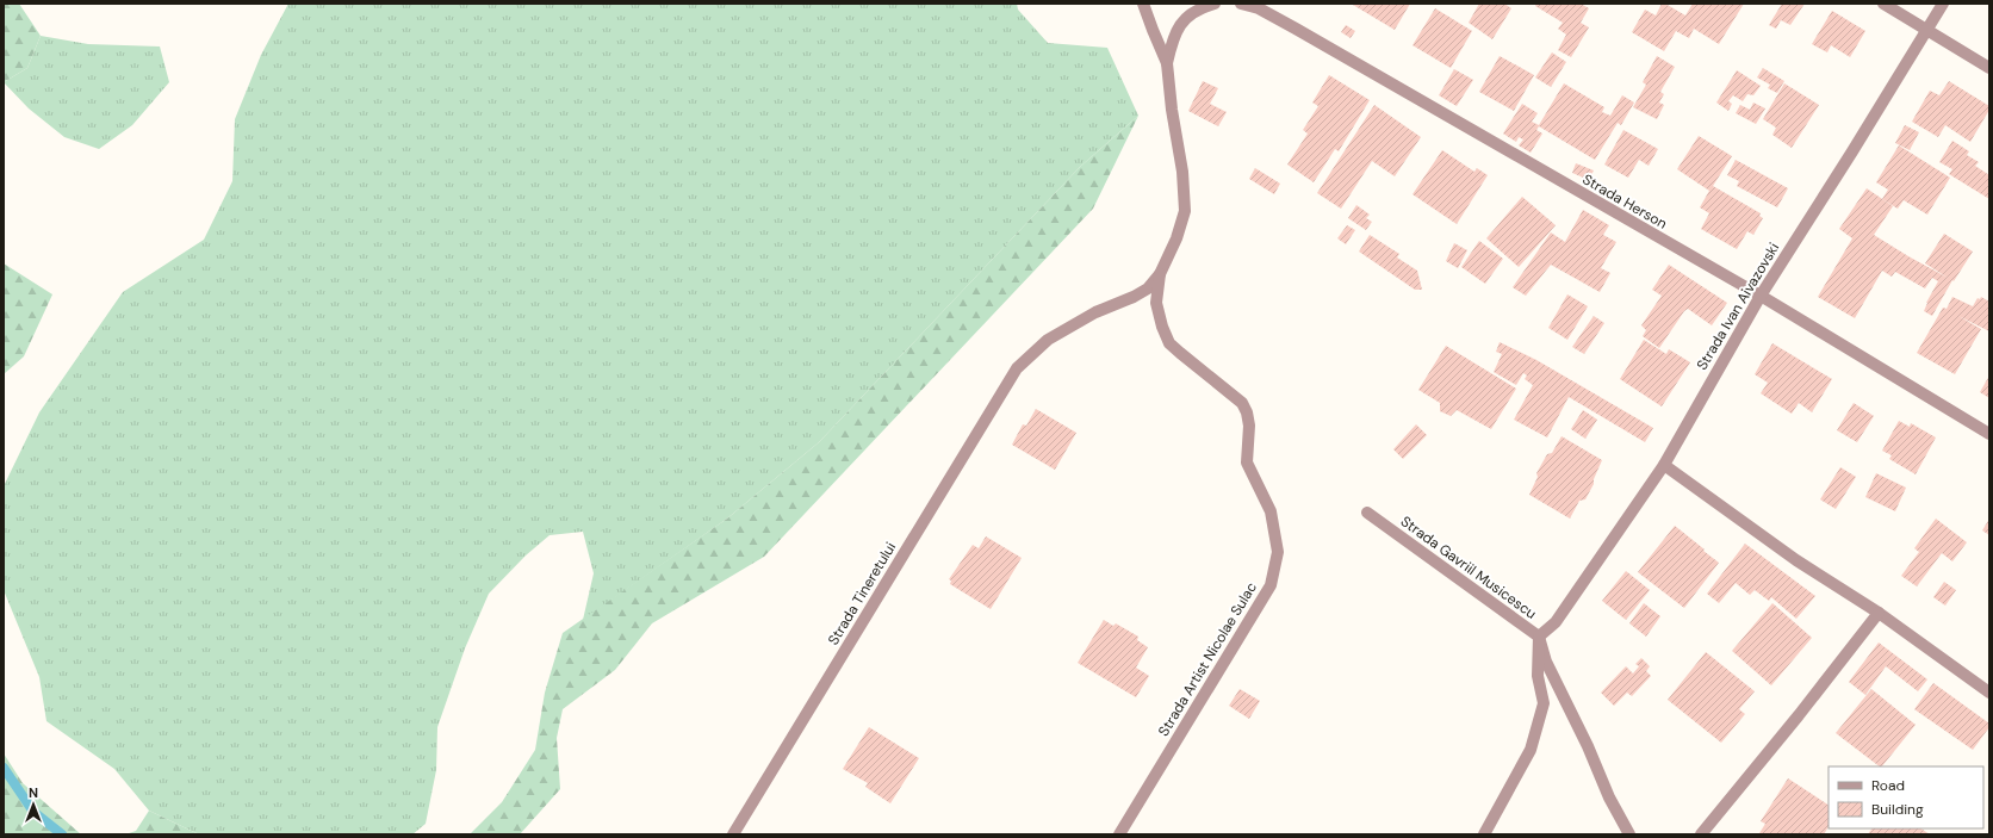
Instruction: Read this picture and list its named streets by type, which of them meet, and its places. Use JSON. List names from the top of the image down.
{
  "streets": {
    "street": [
      "Strada Herson",
      "Strada Ivan Aivazovski",
      "Strada Gavriil Musicescu",
      "Strada Tineretului",
      "Strada Artist Nicolae Sulac"
    ]
  },
  "crossings": [
    ["Strada Herson", "Strada Ivan Aivazovski"],
    ["Strada Ivan Aivazovski", "Strada Gavriil Musicescu"],
    ["Strada Tineretului", "Strada Artist Nicolae Sulac"]
  ],
  "legend": ["Road", "Building"],
  "north": "top"
}
